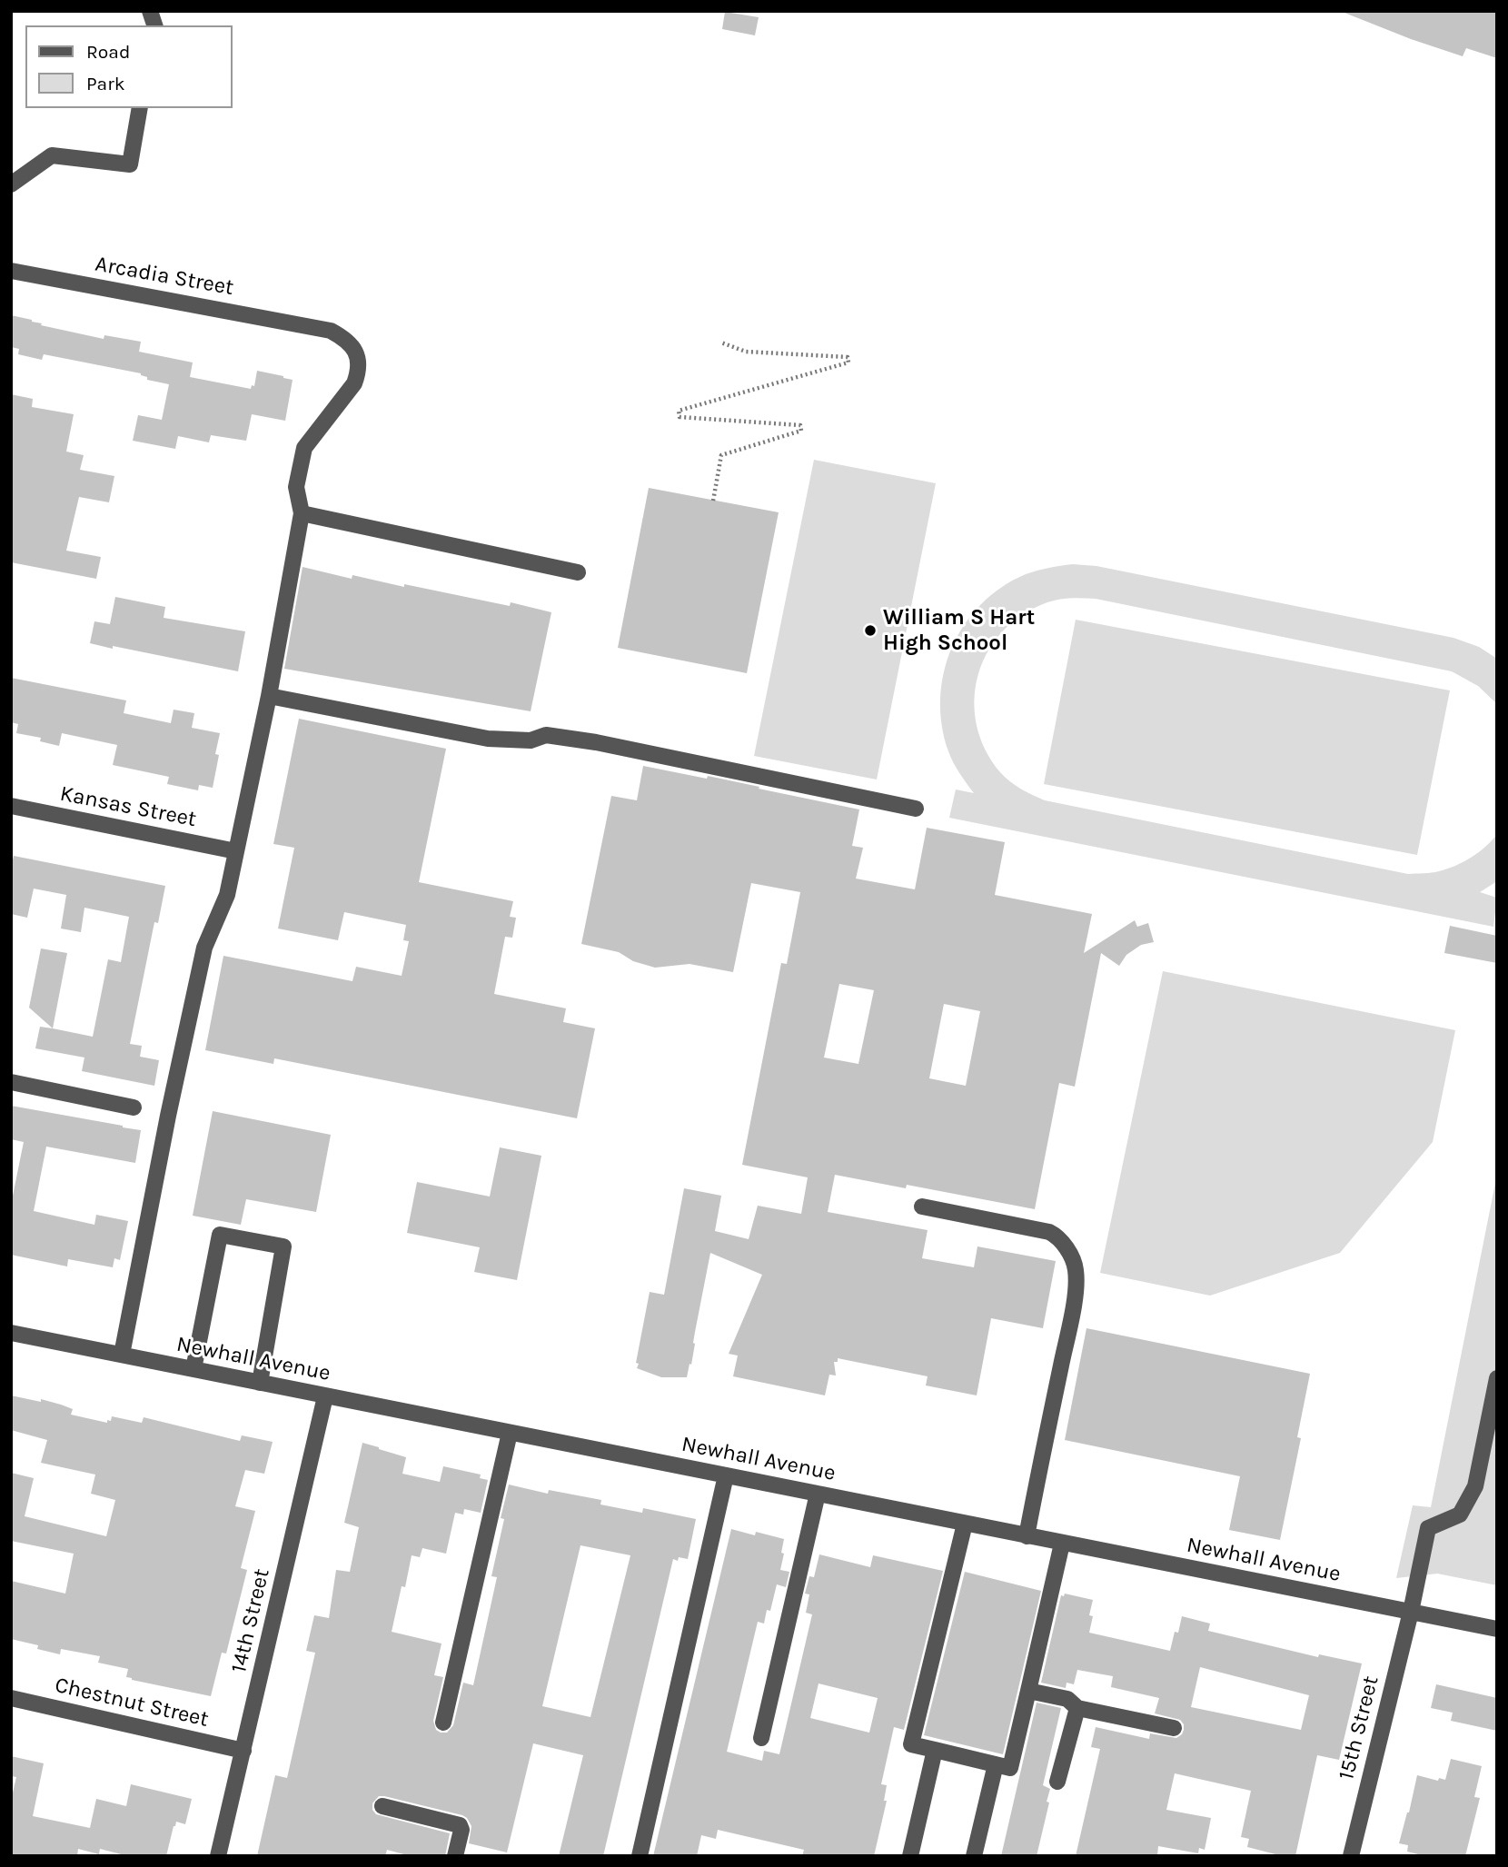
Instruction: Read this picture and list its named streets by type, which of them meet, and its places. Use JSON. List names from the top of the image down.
{
  "streets": {
    "street": [
      "Arcadia Street",
      "Kansas Street",
      "Newhall Avenue",
      "14th Street",
      "Chestnut Street",
      "15th Street"
    ]
  },
  "crossings": [
    ["Newhall Avenue", "14th Street"],
    ["Newhall Avenue", "15th Street"],
    ["14th Street", "Chestnut Street"]
  ],
  "places": ["William S Hart High School"],
  "legend": ["Road", "Park"]
}
